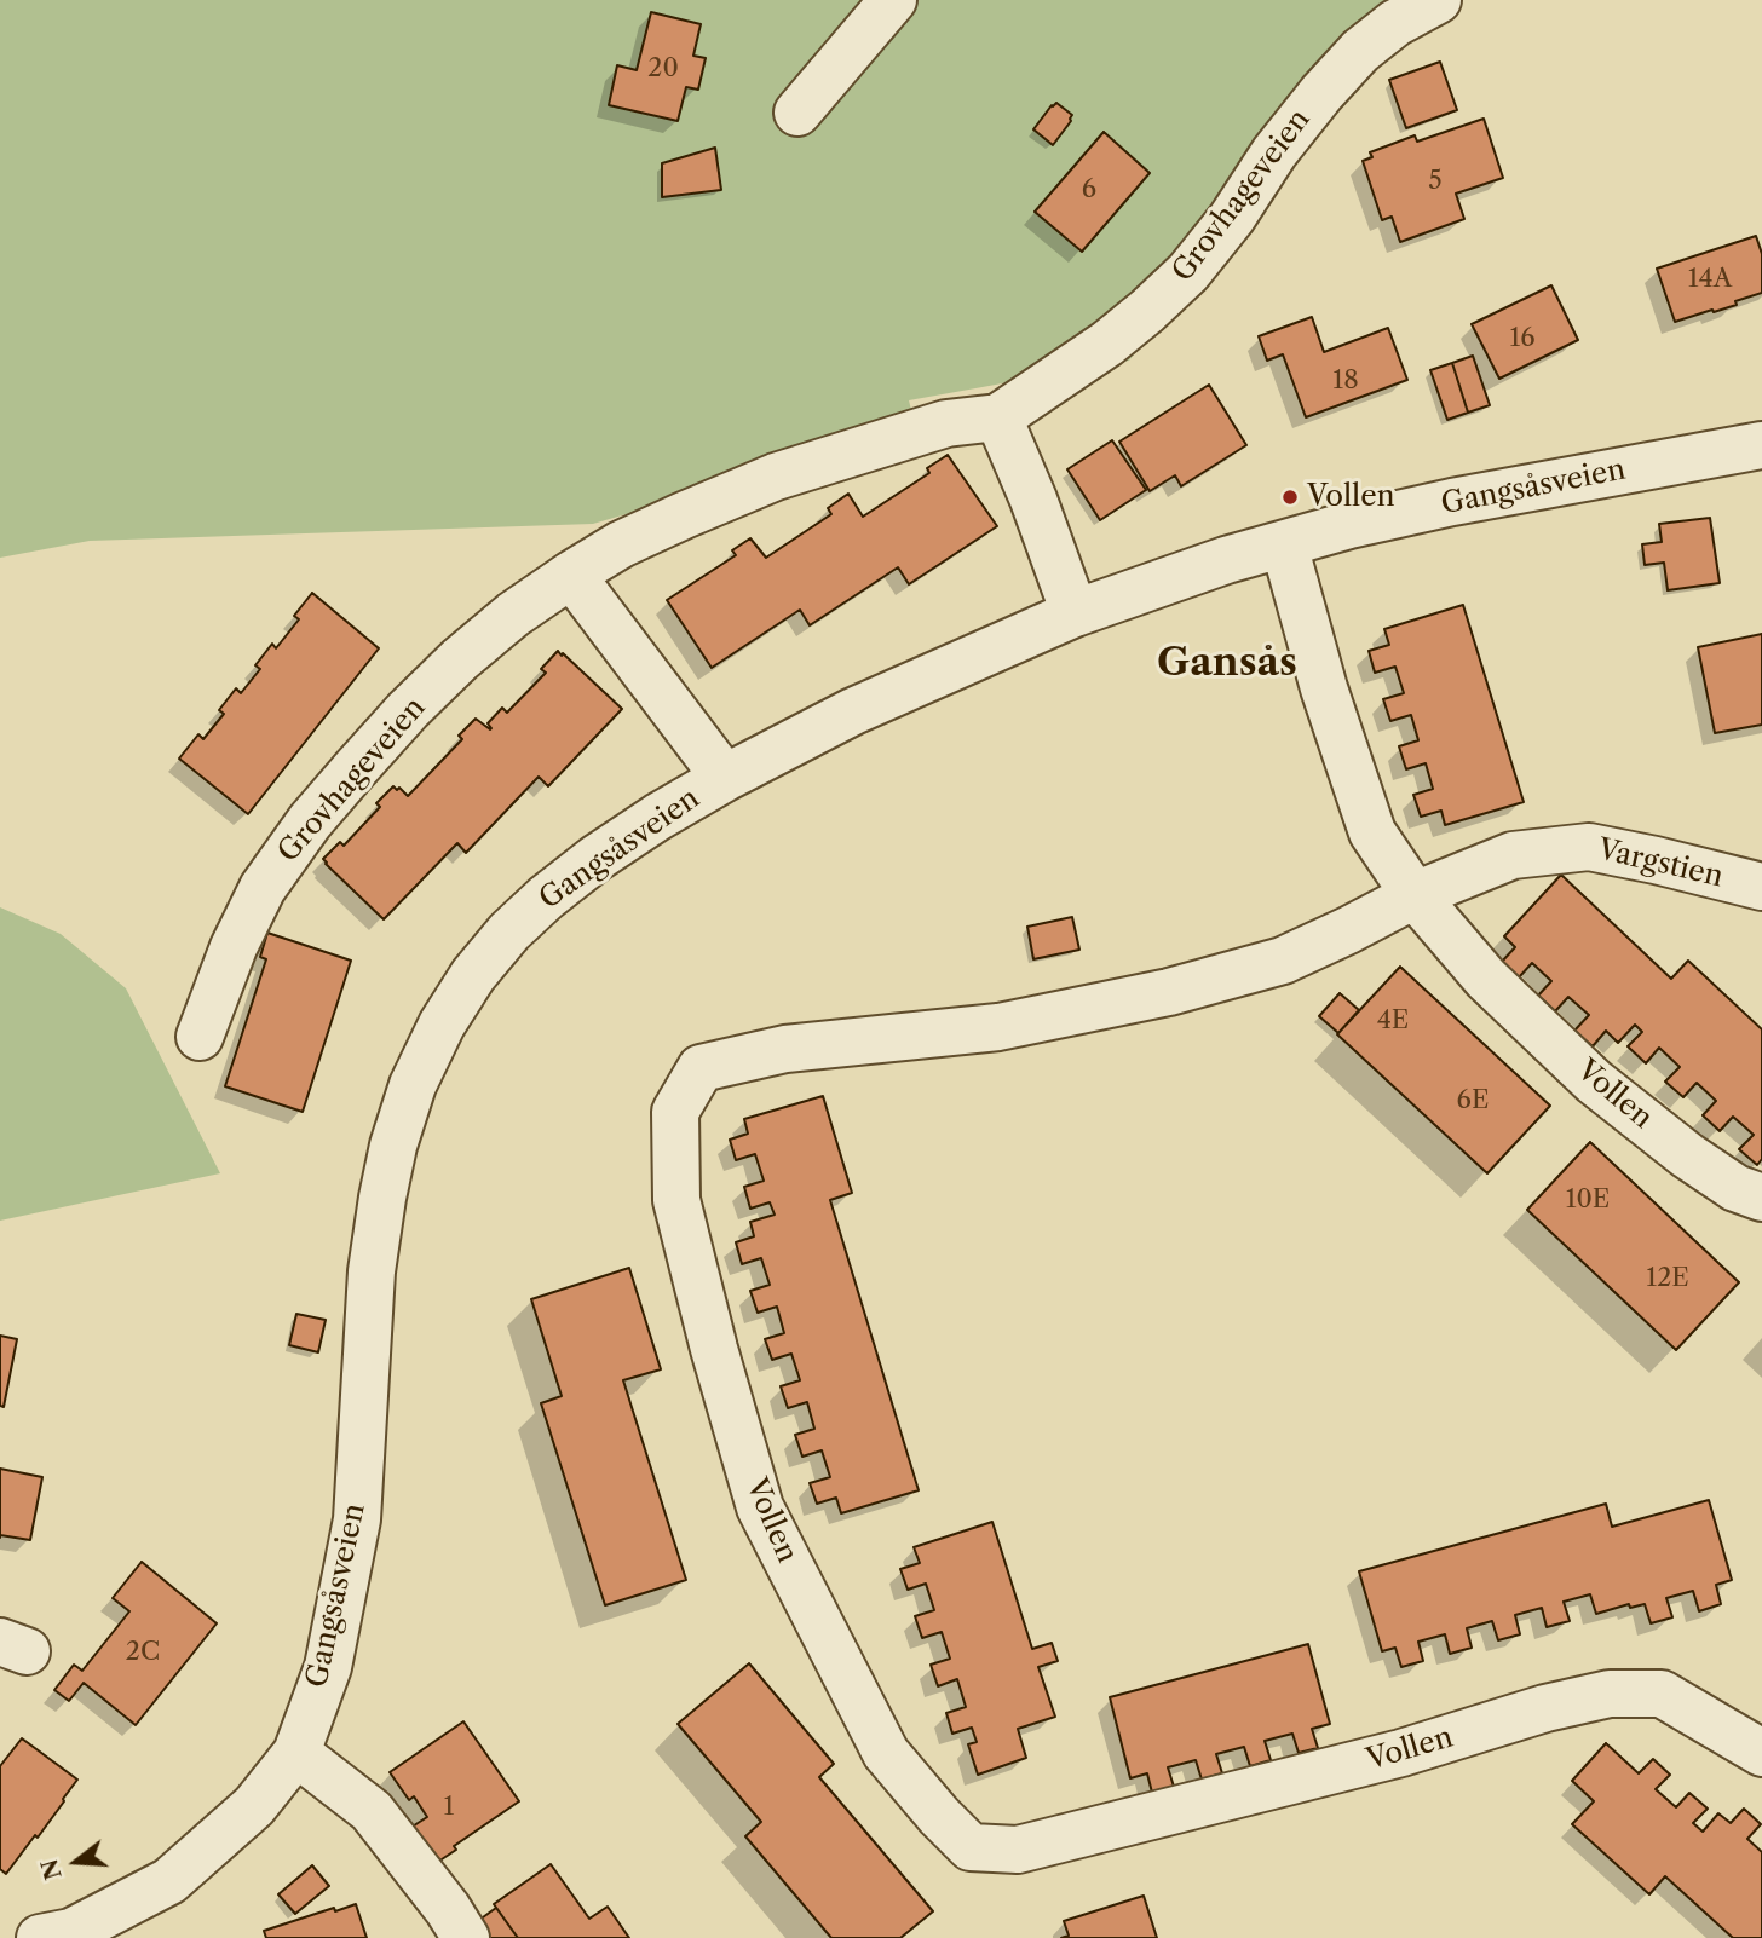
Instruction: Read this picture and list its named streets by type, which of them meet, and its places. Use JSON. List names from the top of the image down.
{
  "streets": {
    "street": [
      "Grovhageveien",
      "Gangsåsveien",
      "Vargstien",
      "Vollen"
    ]
  },
  "crossings": [
    ["Gangsåsveien", "Vollen"],
    ["Vargstien", "Vollen"]
  ],
  "districts": ["Gansås"],
  "places": ["Vollen"],
  "house_numbers": [
    "20",
    "5",
    "6",
    "14A",
    "16",
    "18",
    "4E",
    "6E",
    "10E",
    "12E",
    "2C",
    "1"
  ],
  "north": "left"
}
